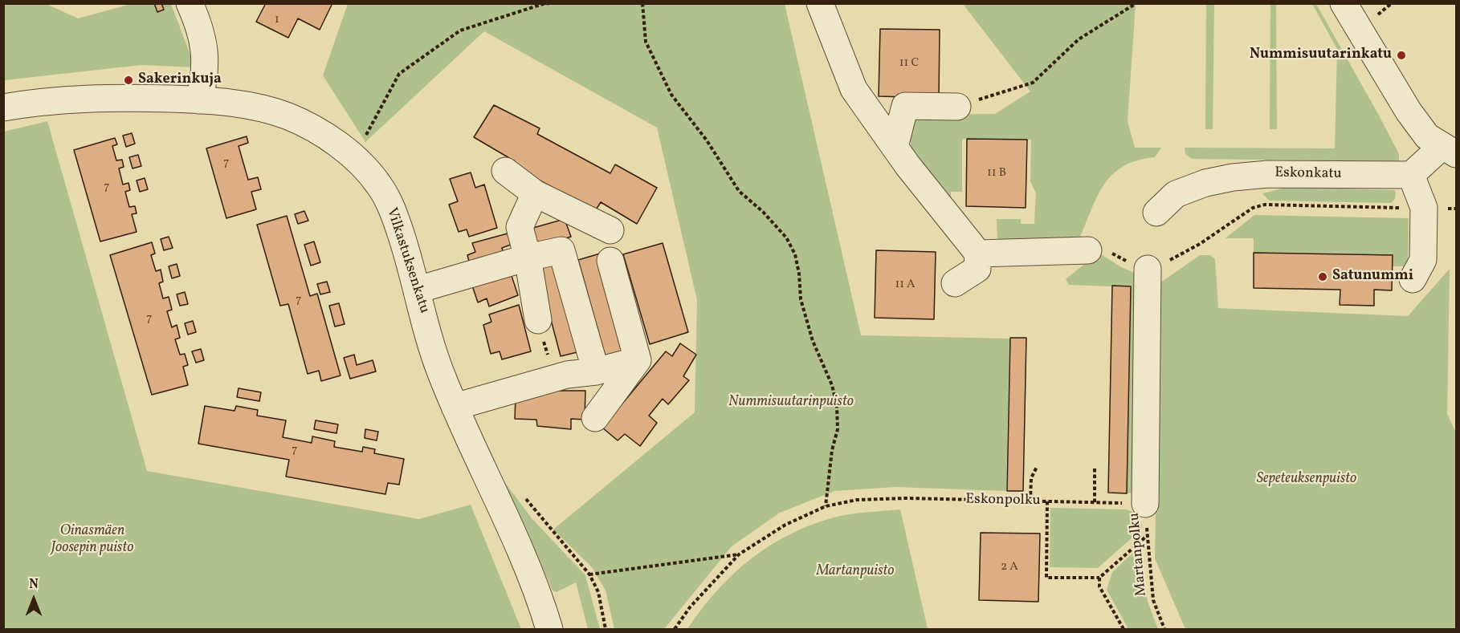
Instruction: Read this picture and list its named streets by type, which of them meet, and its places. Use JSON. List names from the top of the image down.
{
  "streets": {
    "street": ["Eskonkatu", "Vilkastuksenkatu"],
    "path": ["Eskonpolku", "Martanpolku"]
  },
  "crossings": [
    ["Eskonpolku", "Martanpolku"]
  ],
  "parks": [
    "Nummisuutarinpuisto",
    "Sepeteuksenpuisto",
    "Oinasmäen Joosepin puisto",
    "Martanpuisto"
  ],
  "places": ["Nummisuutarinkatu", "Sakerinkuja", "Satunummi"],
  "house_numbers": [
    "1",
    "11 C",
    "7",
    "11 B",
    "7",
    "11 A",
    "7",
    "7",
    "7",
    "2 A"
  ],
  "north": "top"
}
